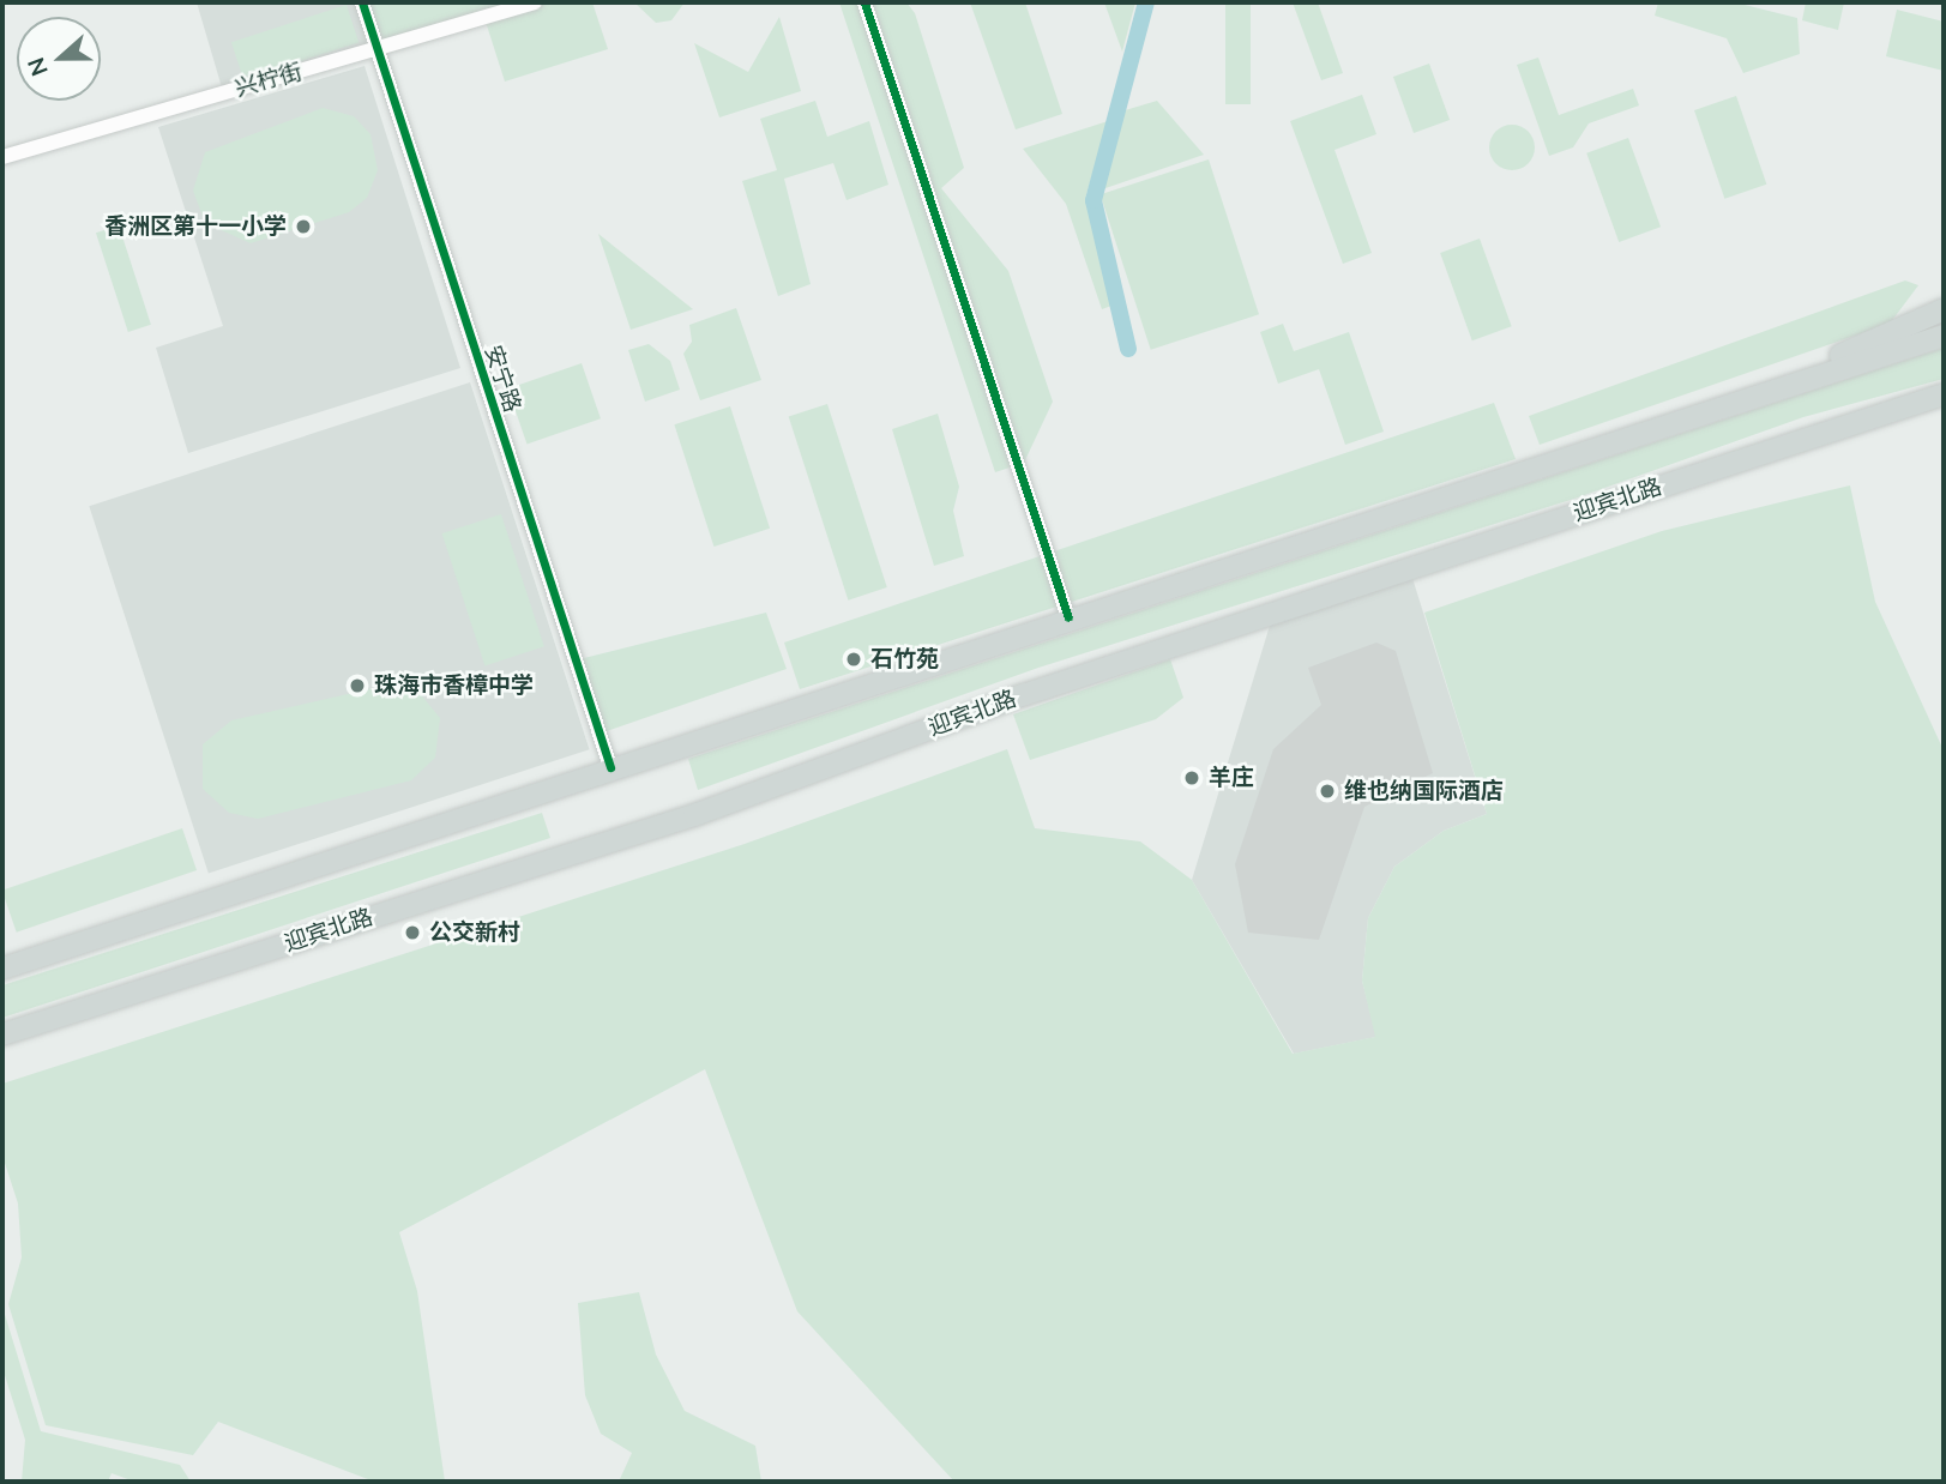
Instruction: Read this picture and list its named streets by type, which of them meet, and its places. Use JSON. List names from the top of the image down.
{
  "streets": {
    "main road": ["迎宾北路"],
    "street": ["兴柠街", "安宁路"]
  },
  "crossings": [
    ["兴柠街", "安宁路"]
  ],
  "places": [
    "香洲区第十一小学",
    "石竹苑",
    "珠海市香樟中学",
    "羊庄",
    "维也纳国际酒店",
    "公交新村"
  ],
  "north": "left"
}
